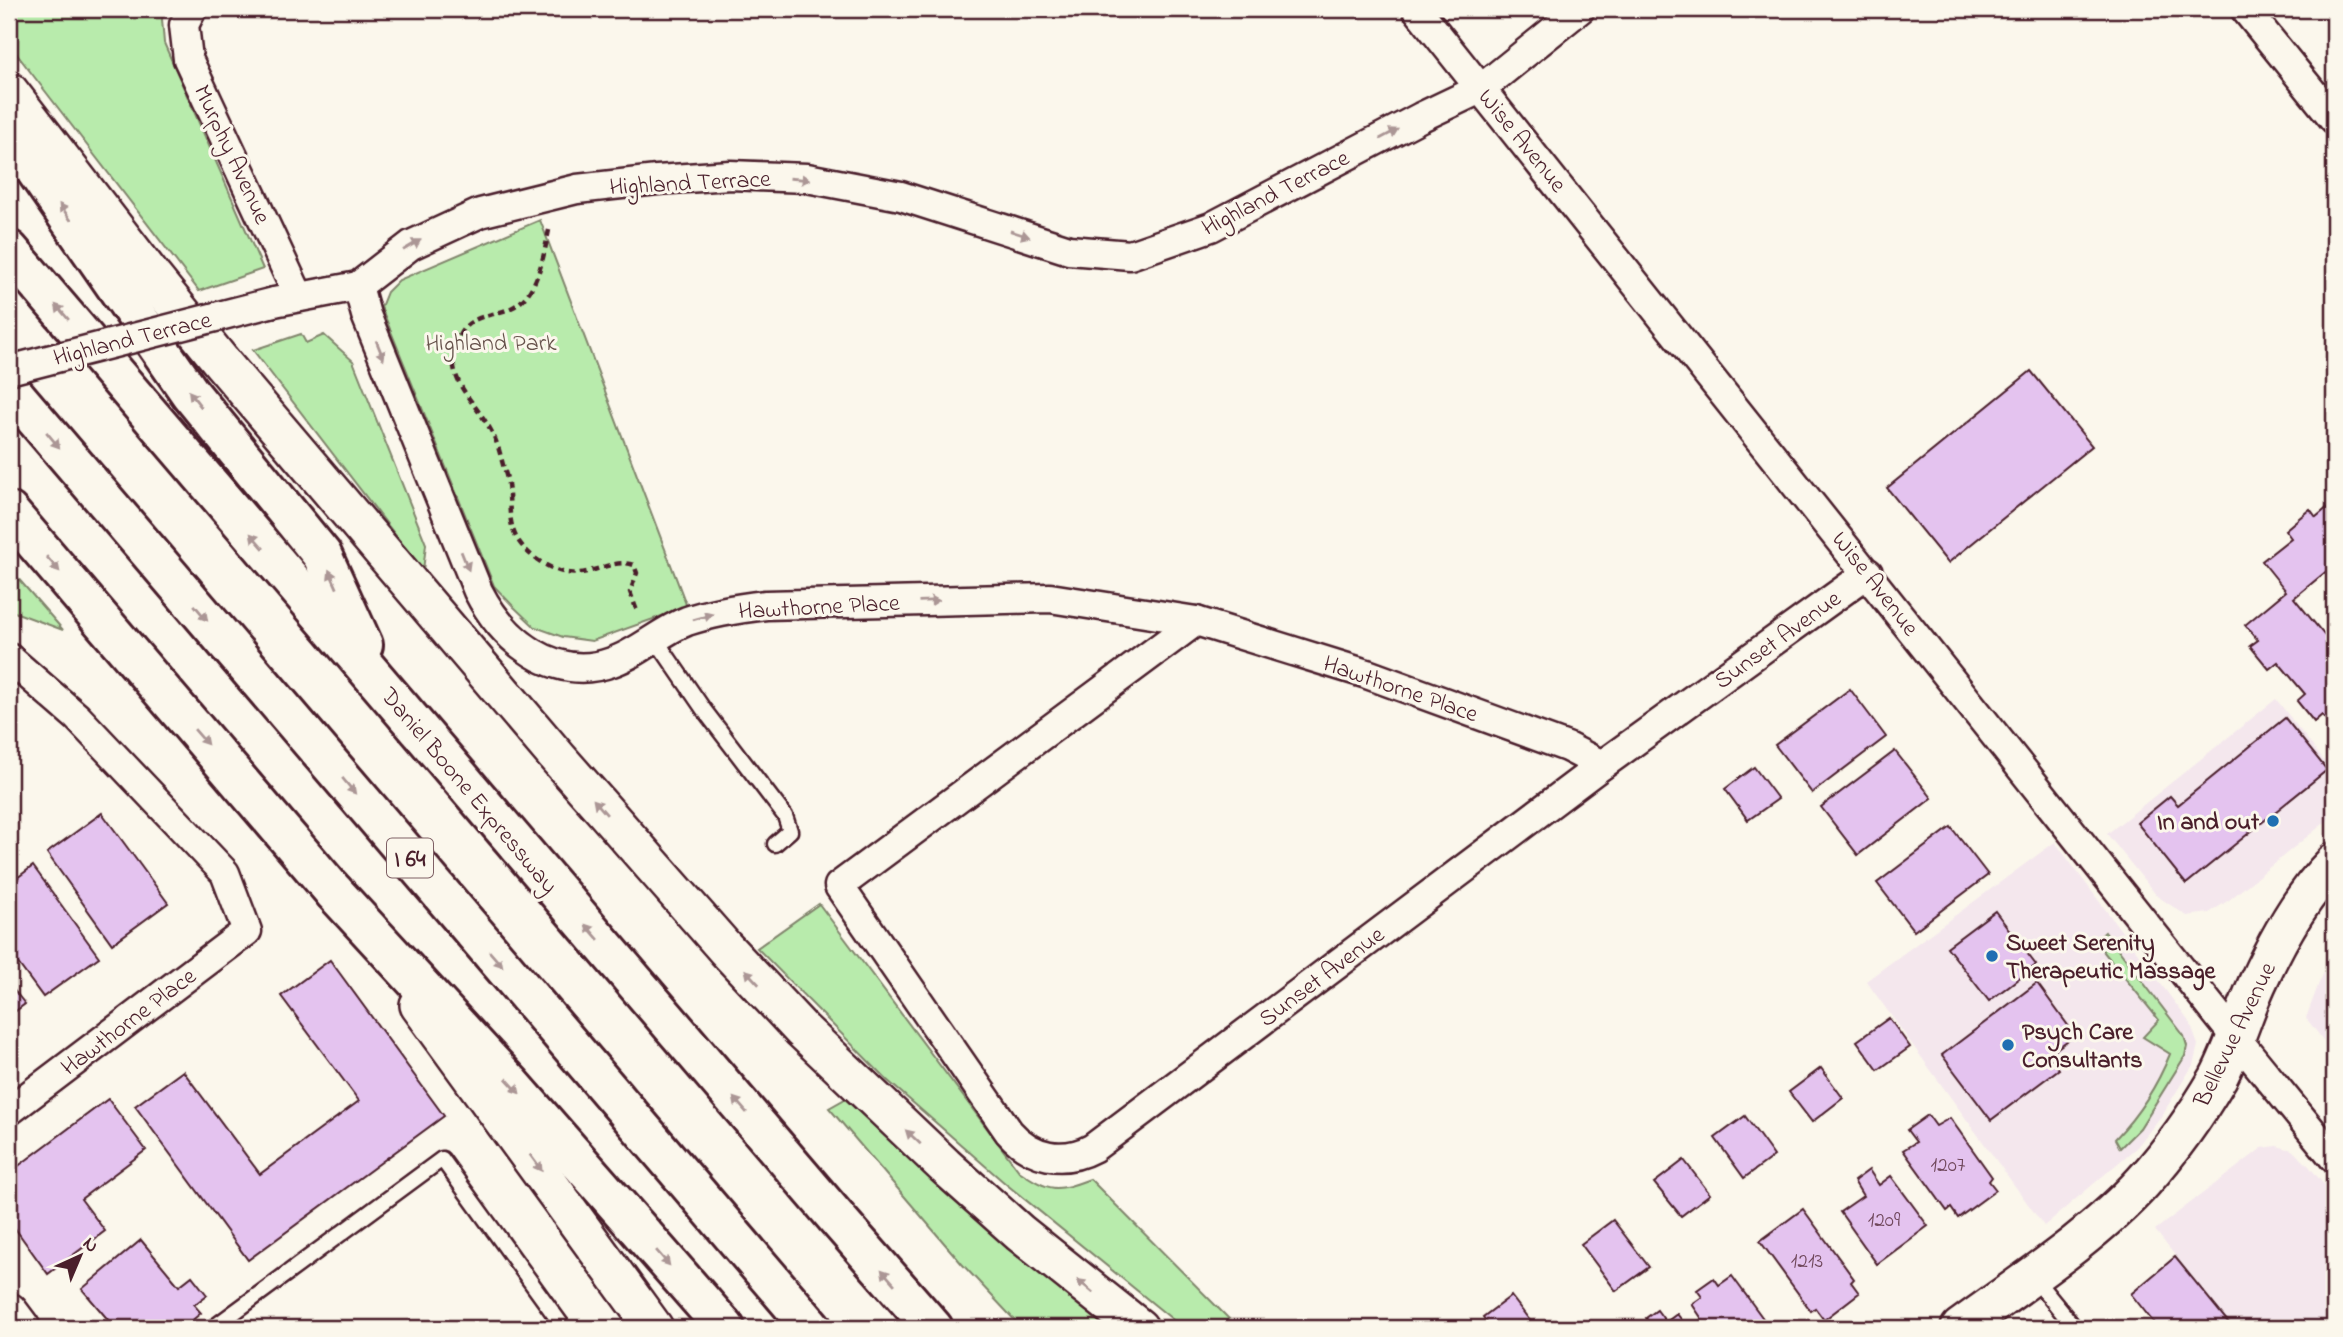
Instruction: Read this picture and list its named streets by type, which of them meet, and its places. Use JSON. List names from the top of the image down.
{
  "streets": {
    "main road": ["Daniel Boone Expressway", "I 64"],
    "street": [
      "Wise Avenue",
      "Murphy Avenue",
      "Highland Terrace",
      "Hawthorne Place",
      "Sunset Avenue",
      "Bellevue Avenue"
    ]
  },
  "crossings": [
    ["Wise Avenue", "Highland Terrace"],
    ["Wise Avenue", "Sunset Avenue"],
    ["Wise Avenue", "Bellevue Avenue"],
    ["Murphy Avenue", "Highland Terrace"],
    ["Highland Terrace", "Hawthorne Place"],
    ["Hawthorne Place", "Sunset Avenue"]
  ],
  "one_way": ["Highland Terrace", "Hawthorne Place"],
  "parks": ["Highland Park"],
  "places": ["In and out", "Sweet Serenity Therapeutic Massage", "Psych Care Consultants"],
  "house_numbers": ["1207", "1209", "1213"],
  "north": "top right"
}
